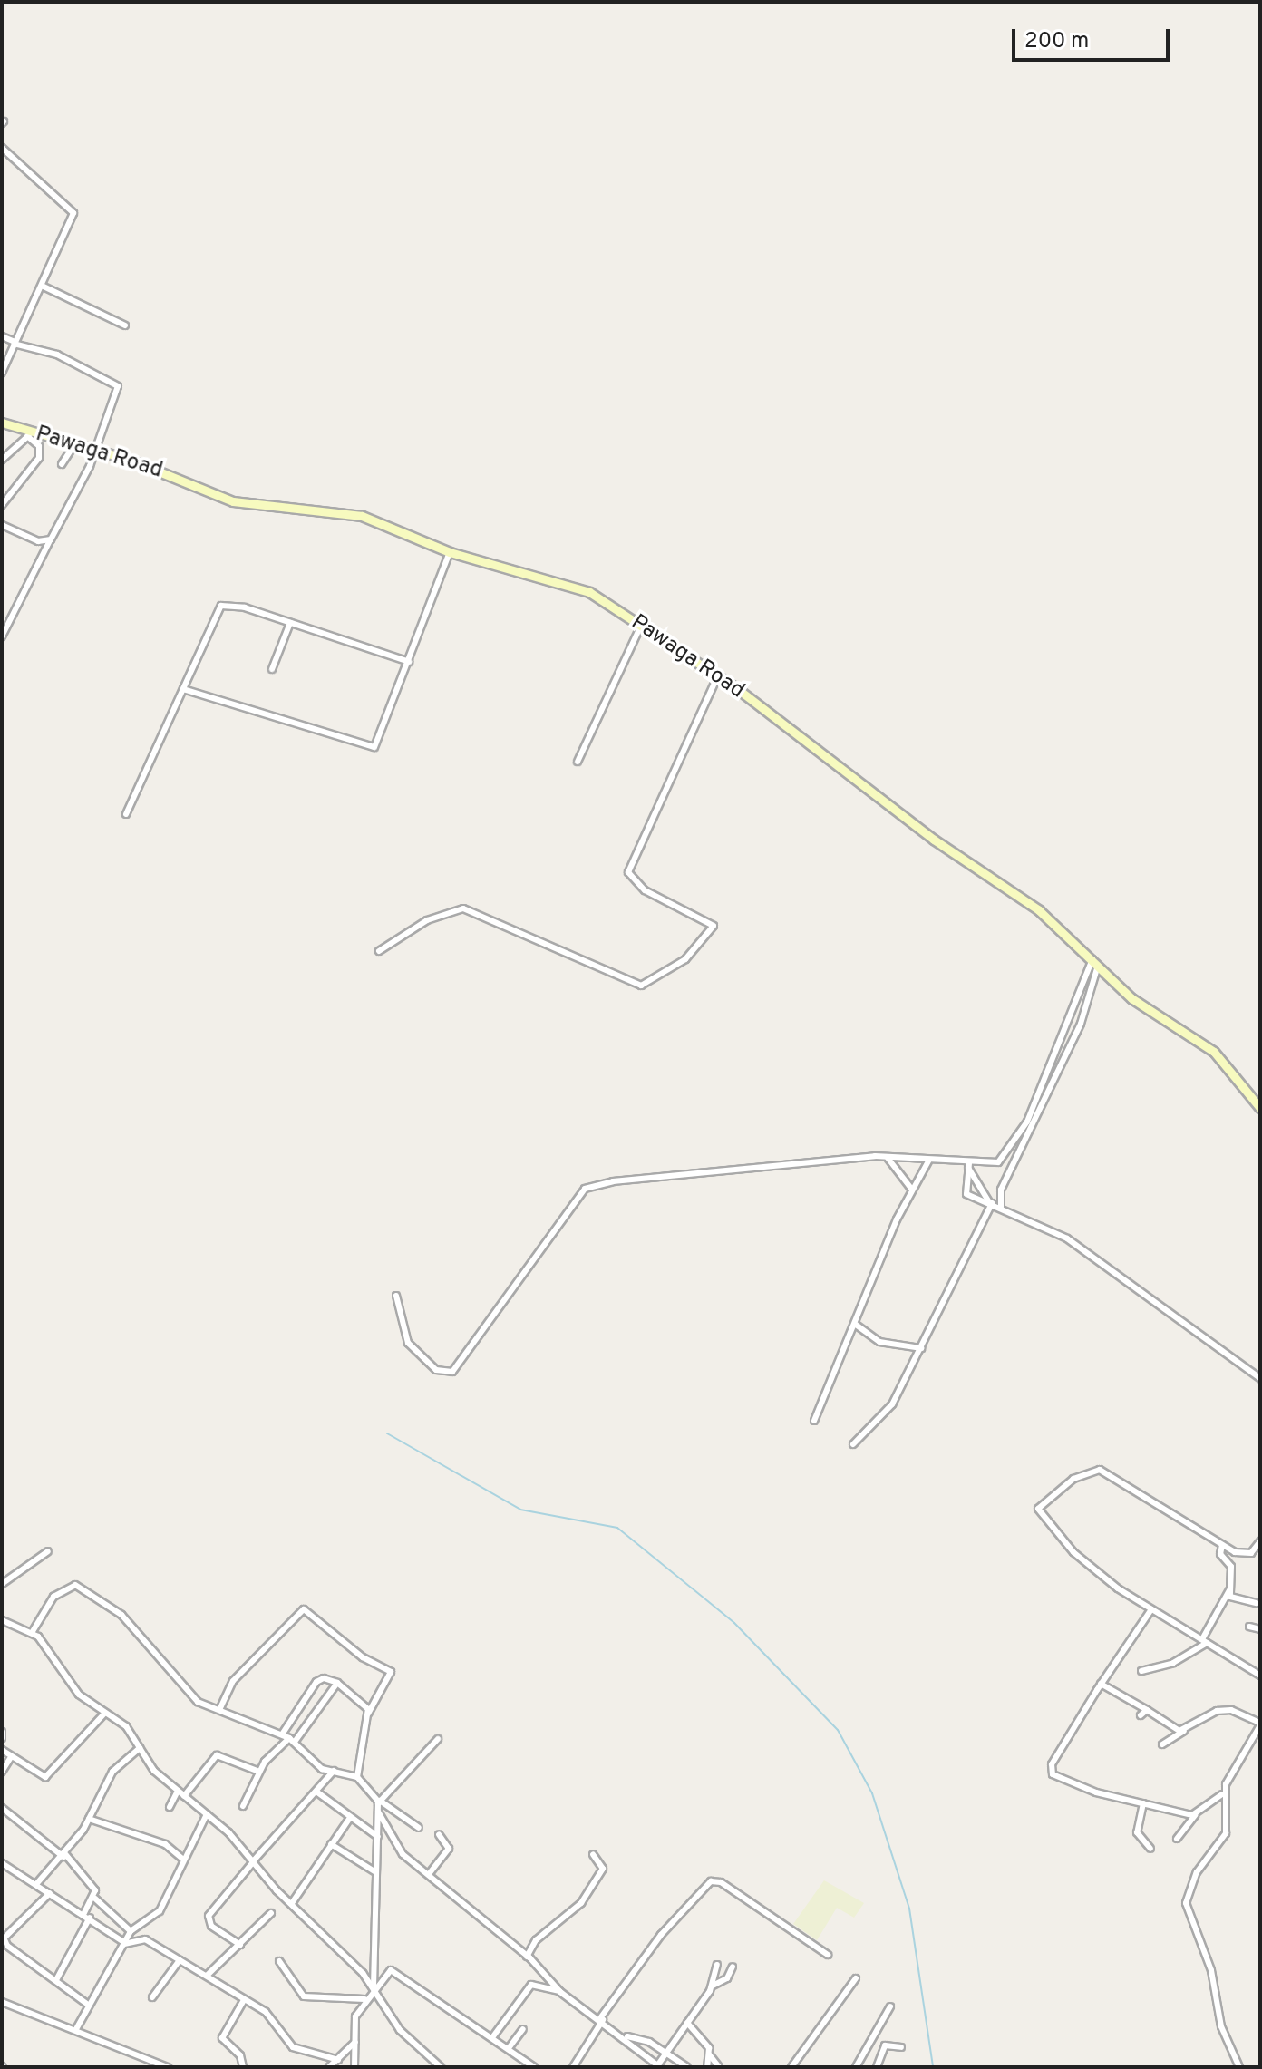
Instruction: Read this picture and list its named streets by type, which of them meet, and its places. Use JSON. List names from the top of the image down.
{
  "streets": {
    "main road": ["Pawaga Road"]
  },
  "scale_bar": "200 m"
}
